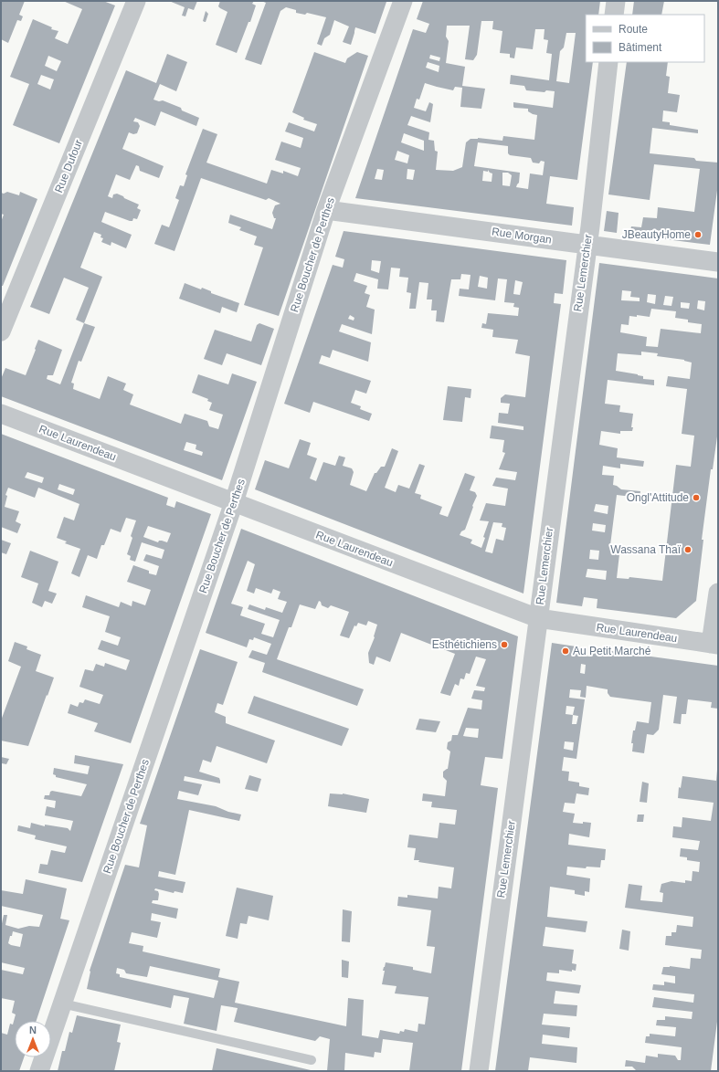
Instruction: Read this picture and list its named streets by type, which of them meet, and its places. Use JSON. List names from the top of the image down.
{
  "streets": {
    "street": [
      "Rue Dufour",
      "Rue Morgan",
      "Rue Boucher de Perthes",
      "Rue Lemerchier",
      "Rue Laurendeau"
    ]
  },
  "crossings": [
    ["Rue Morgan", "Rue Boucher de Perthes"],
    ["Rue Morgan", "Rue Lemerchier"],
    ["Rue Boucher de Perthes", "Rue Laurendeau"],
    ["Rue Lemerchier", "Rue Laurendeau"]
  ],
  "places": [
    "JBeautyHome",
    "Ongl'Attitude",
    "Wassana Thaï",
    "Esthétichiens",
    "Au Petit Marché"
  ],
  "legend": ["Route", "Bâtiment"],
  "north": "top"
}
